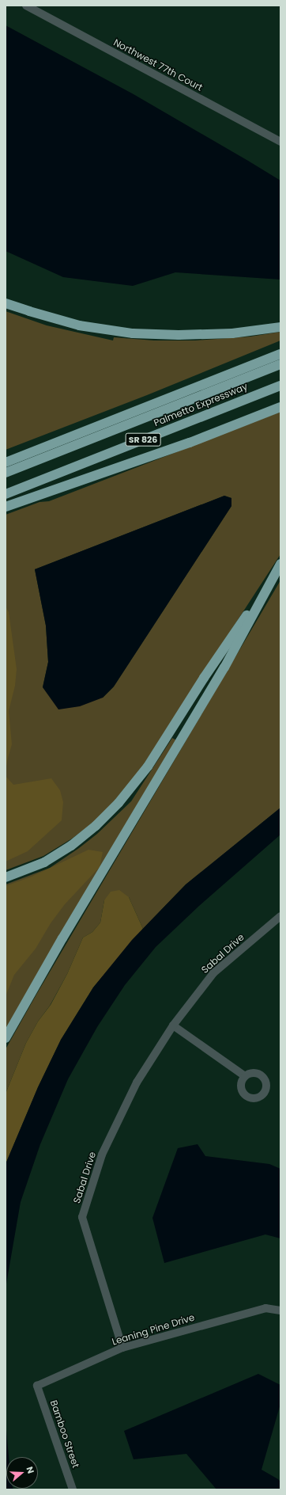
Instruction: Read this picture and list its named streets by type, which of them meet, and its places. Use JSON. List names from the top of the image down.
{
  "streets": {
    "highway": ["Palmetto Expressway", "SR 826"],
    "street": [
      "Northwest 77th Court",
      "Sabal Drive",
      "Leaning Pine Drive",
      "Bamboo Street"
    ]
  },
  "crossings": [
    ["Sabal Drive", "Leaning Pine Drive"],
    ["Leaning Pine Drive", "Bamboo Street"]
  ],
  "north": "right"
}
